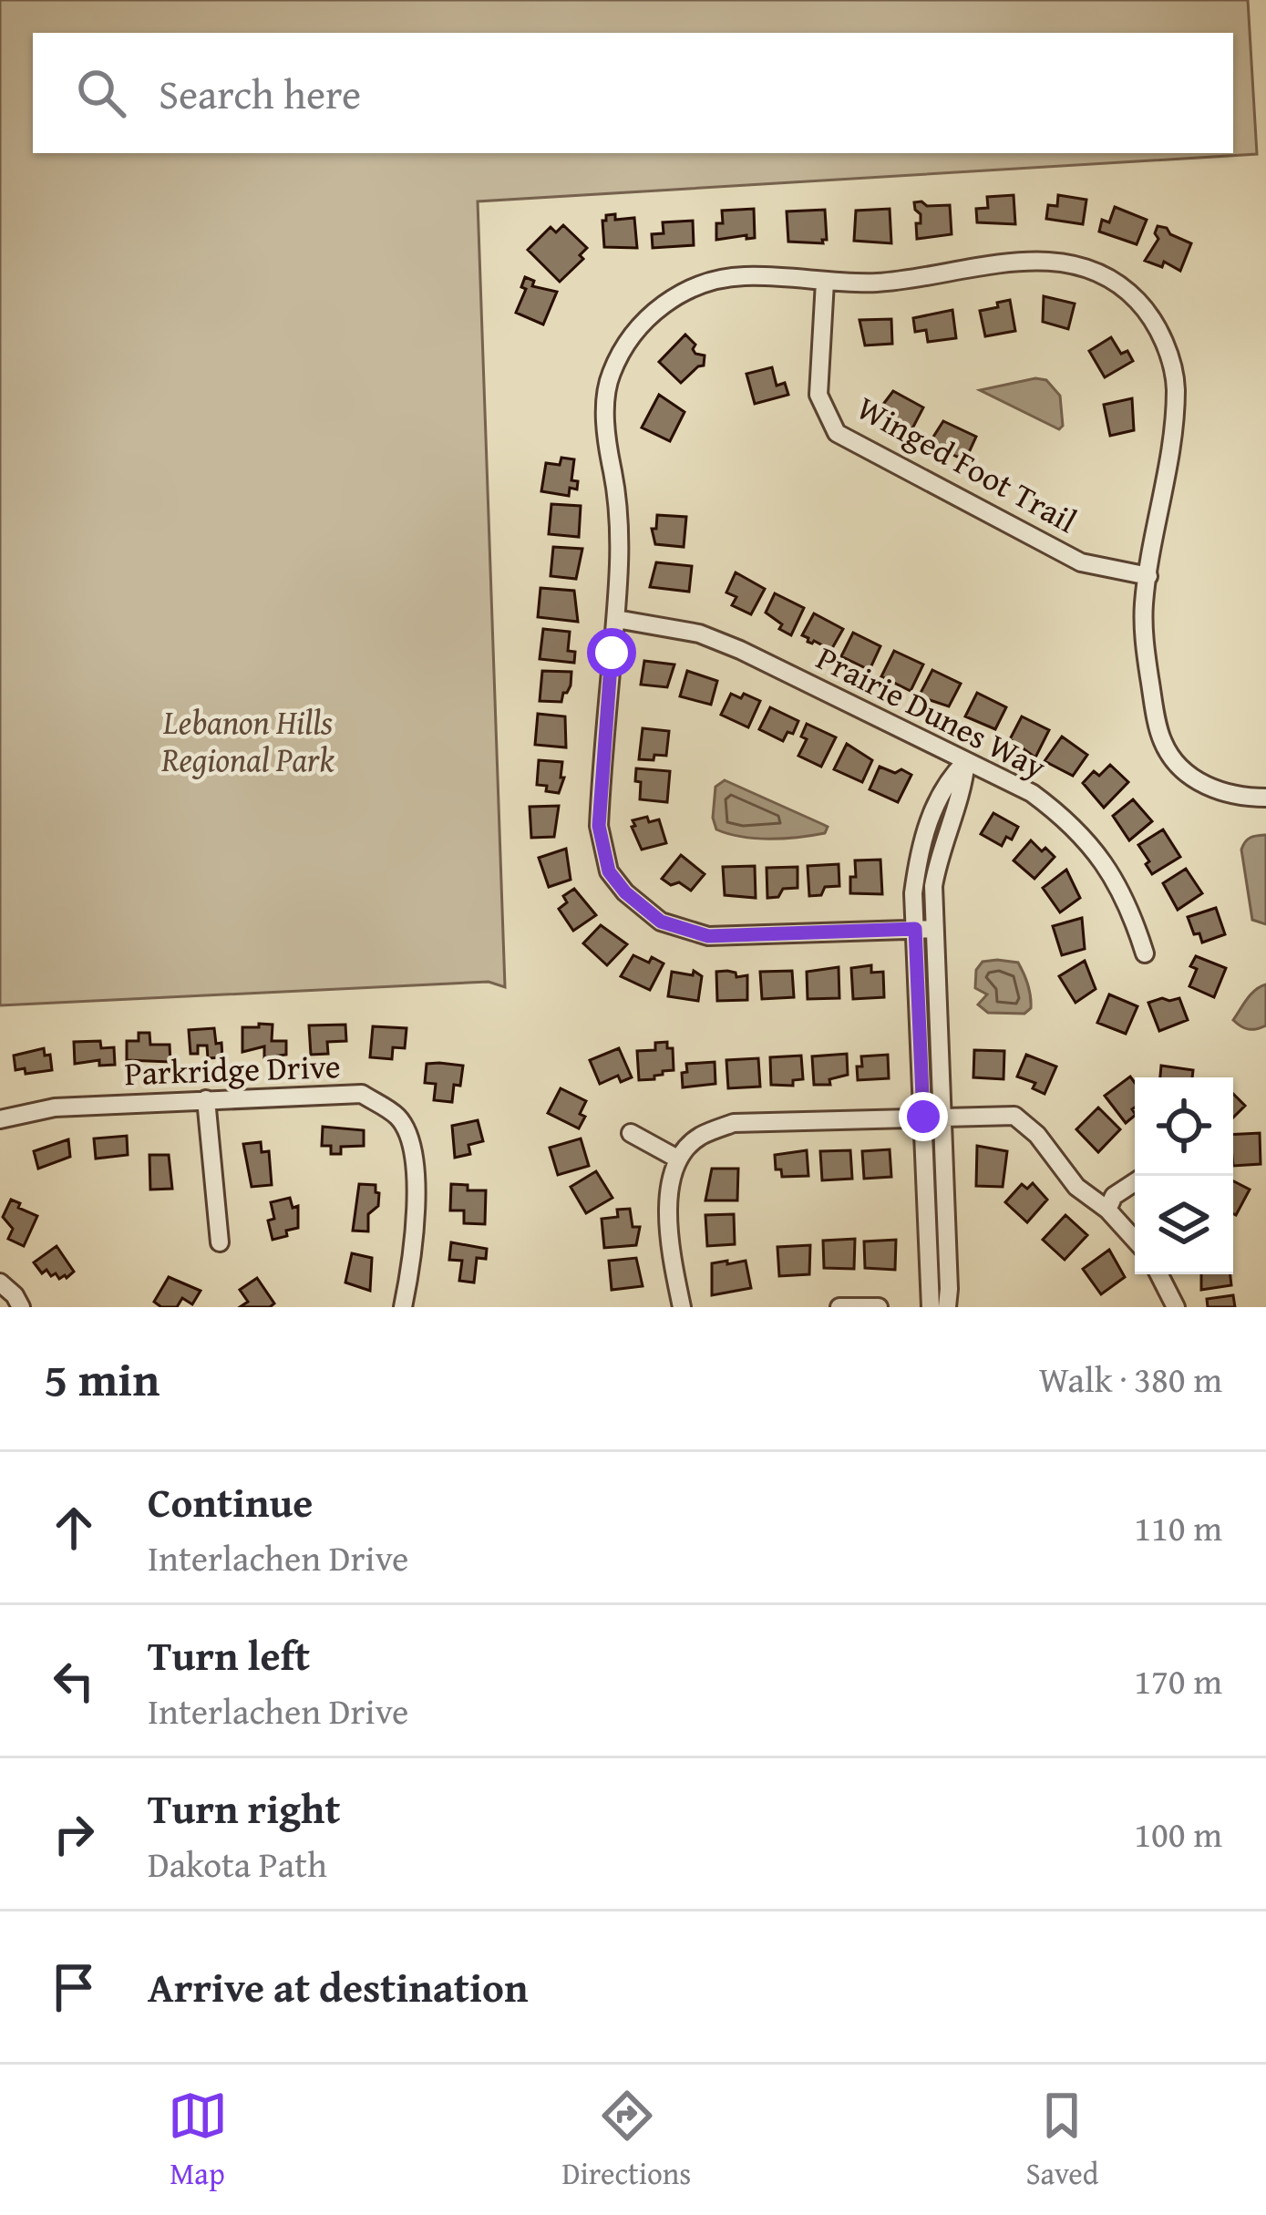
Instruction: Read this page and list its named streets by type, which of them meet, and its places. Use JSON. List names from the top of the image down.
{
  "streets": {
    "street": ["Winged Foot Trail", "Prairie Dunes Way", "Parkridge Drive"]
  },
  "parks": ["Lebanon Hills Regional Park"],
  "page": {
    "search": "Search here",
    "heading": ["5 min", "Walk · 380 m"],
    "list": [
      ["Continue", "Interlachen Drive", "110 m"],
      ["Turn left", "Interlachen Drive", "170 m"],
      ["Turn right", "Dakota Path", "100 m"],
      "Arrive at destination"
    ],
    "nav": ["Map", "Directions", "Saved"]
  }
}
